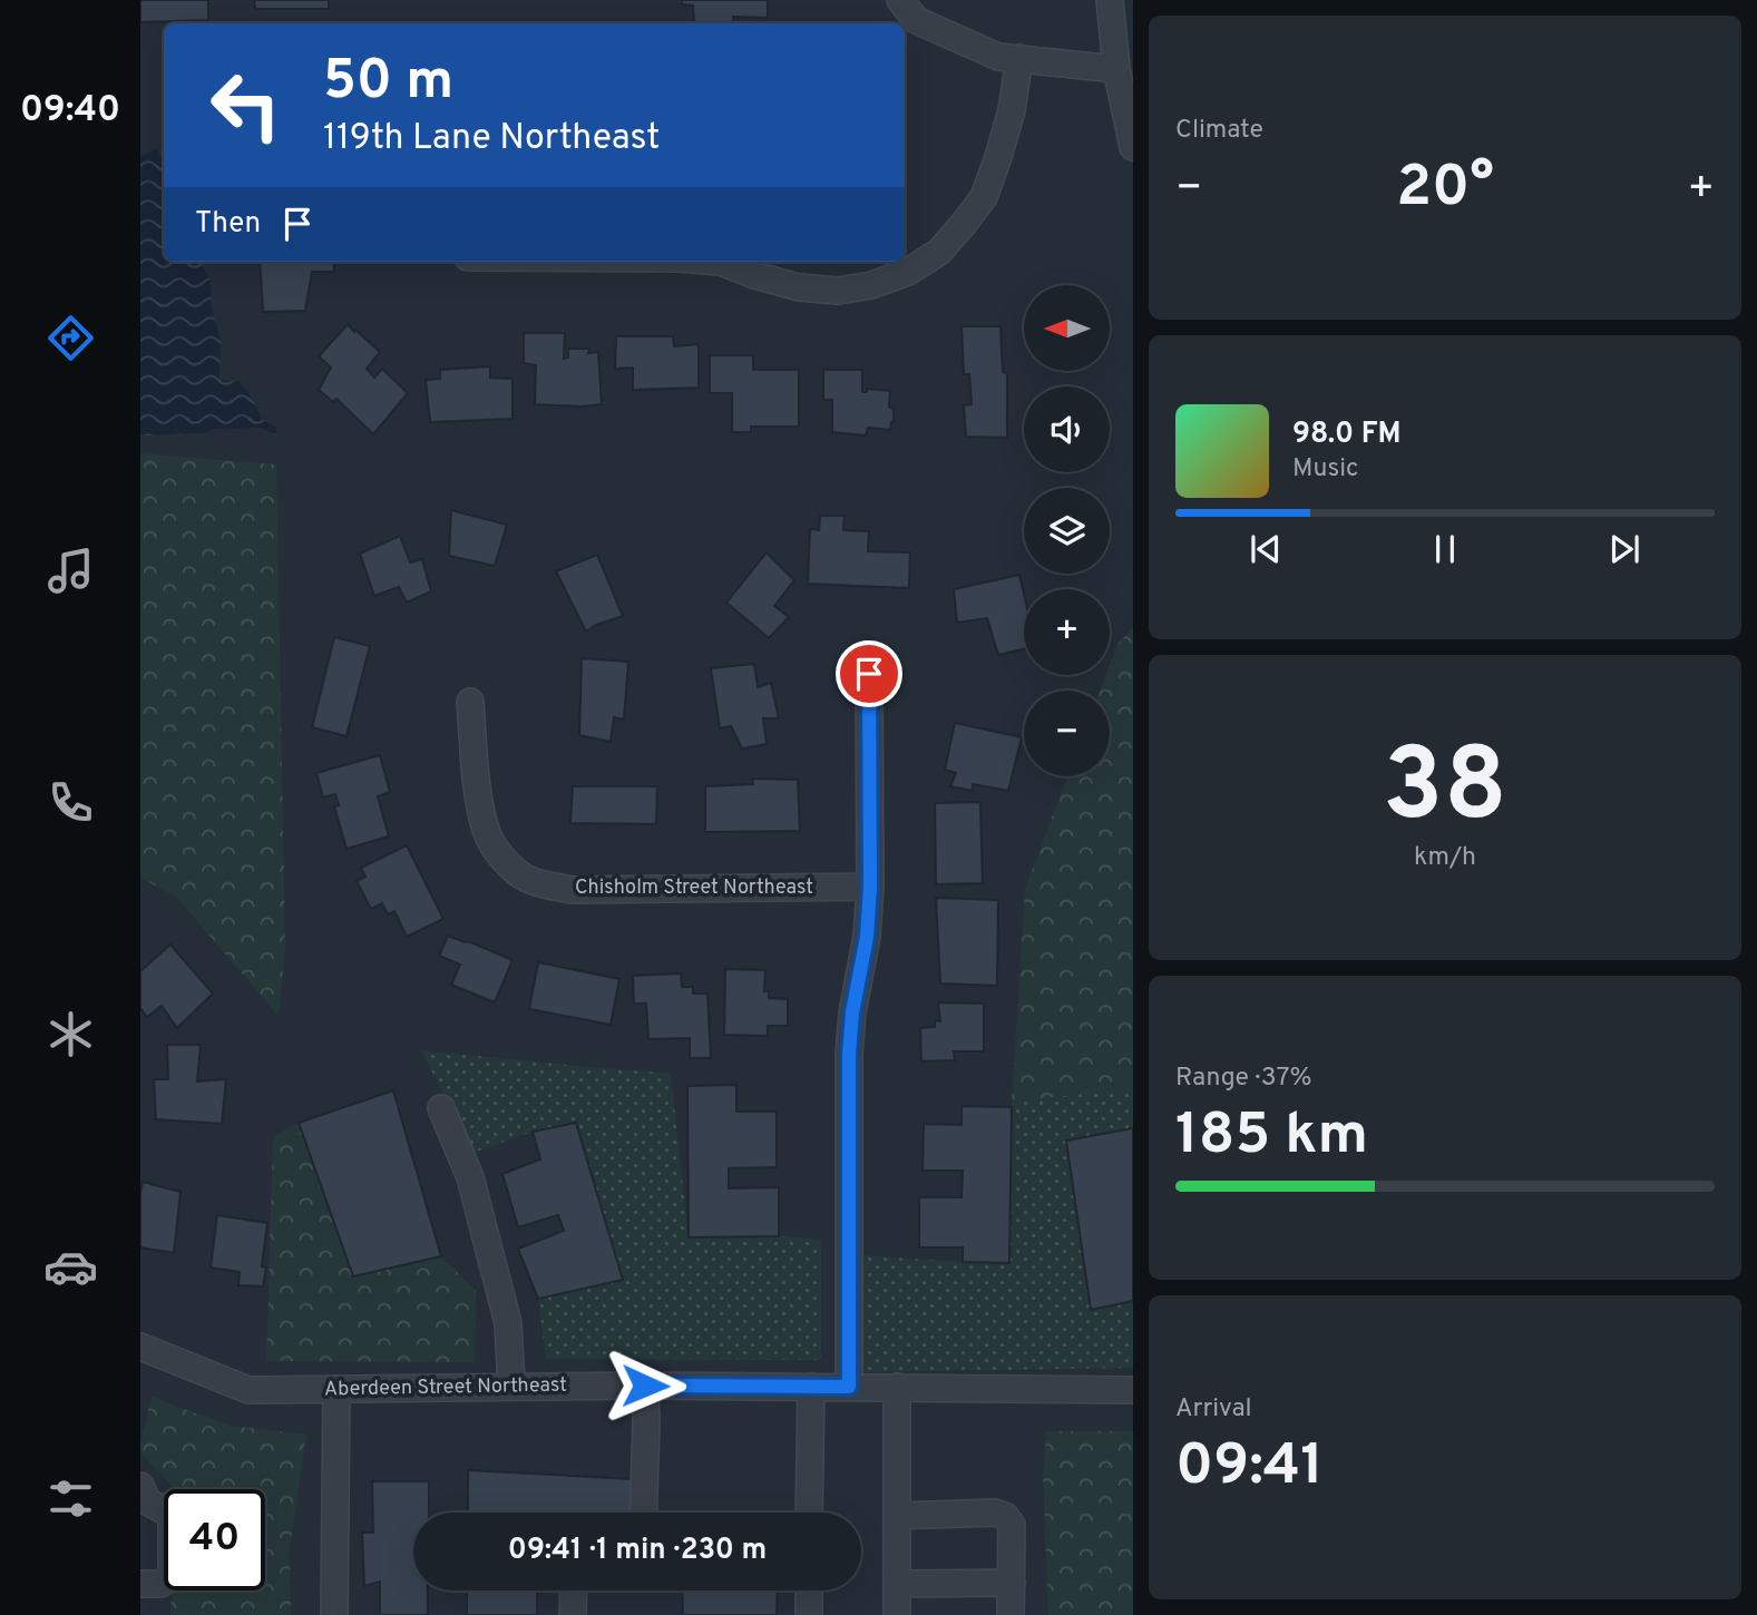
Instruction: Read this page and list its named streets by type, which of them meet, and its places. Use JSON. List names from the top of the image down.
{
  "streets": {
    "street": ["Chisholm Street Northeast", "Aberdeen Street Northeast"]
  },
  "north": "left",
  "page": {
    "tabs": "09:40",
    "tile": [
      "Climate",
      ["38", "km/h"],
      ["Range · 37%", "185 km"],
      ["Arrival", "09:41"]
    ],
    "turn": ["50 m", "119th Lane Northeast"],
    "heat": ["−", "20°", "+"],
    "then": "Then",
    "map_buttons": ["+", "−"],
    "song": ["98.0 FM", "Music"],
    "limit": "40",
    "trip": "09:41 · 1 min · 230 m"
  }
}
